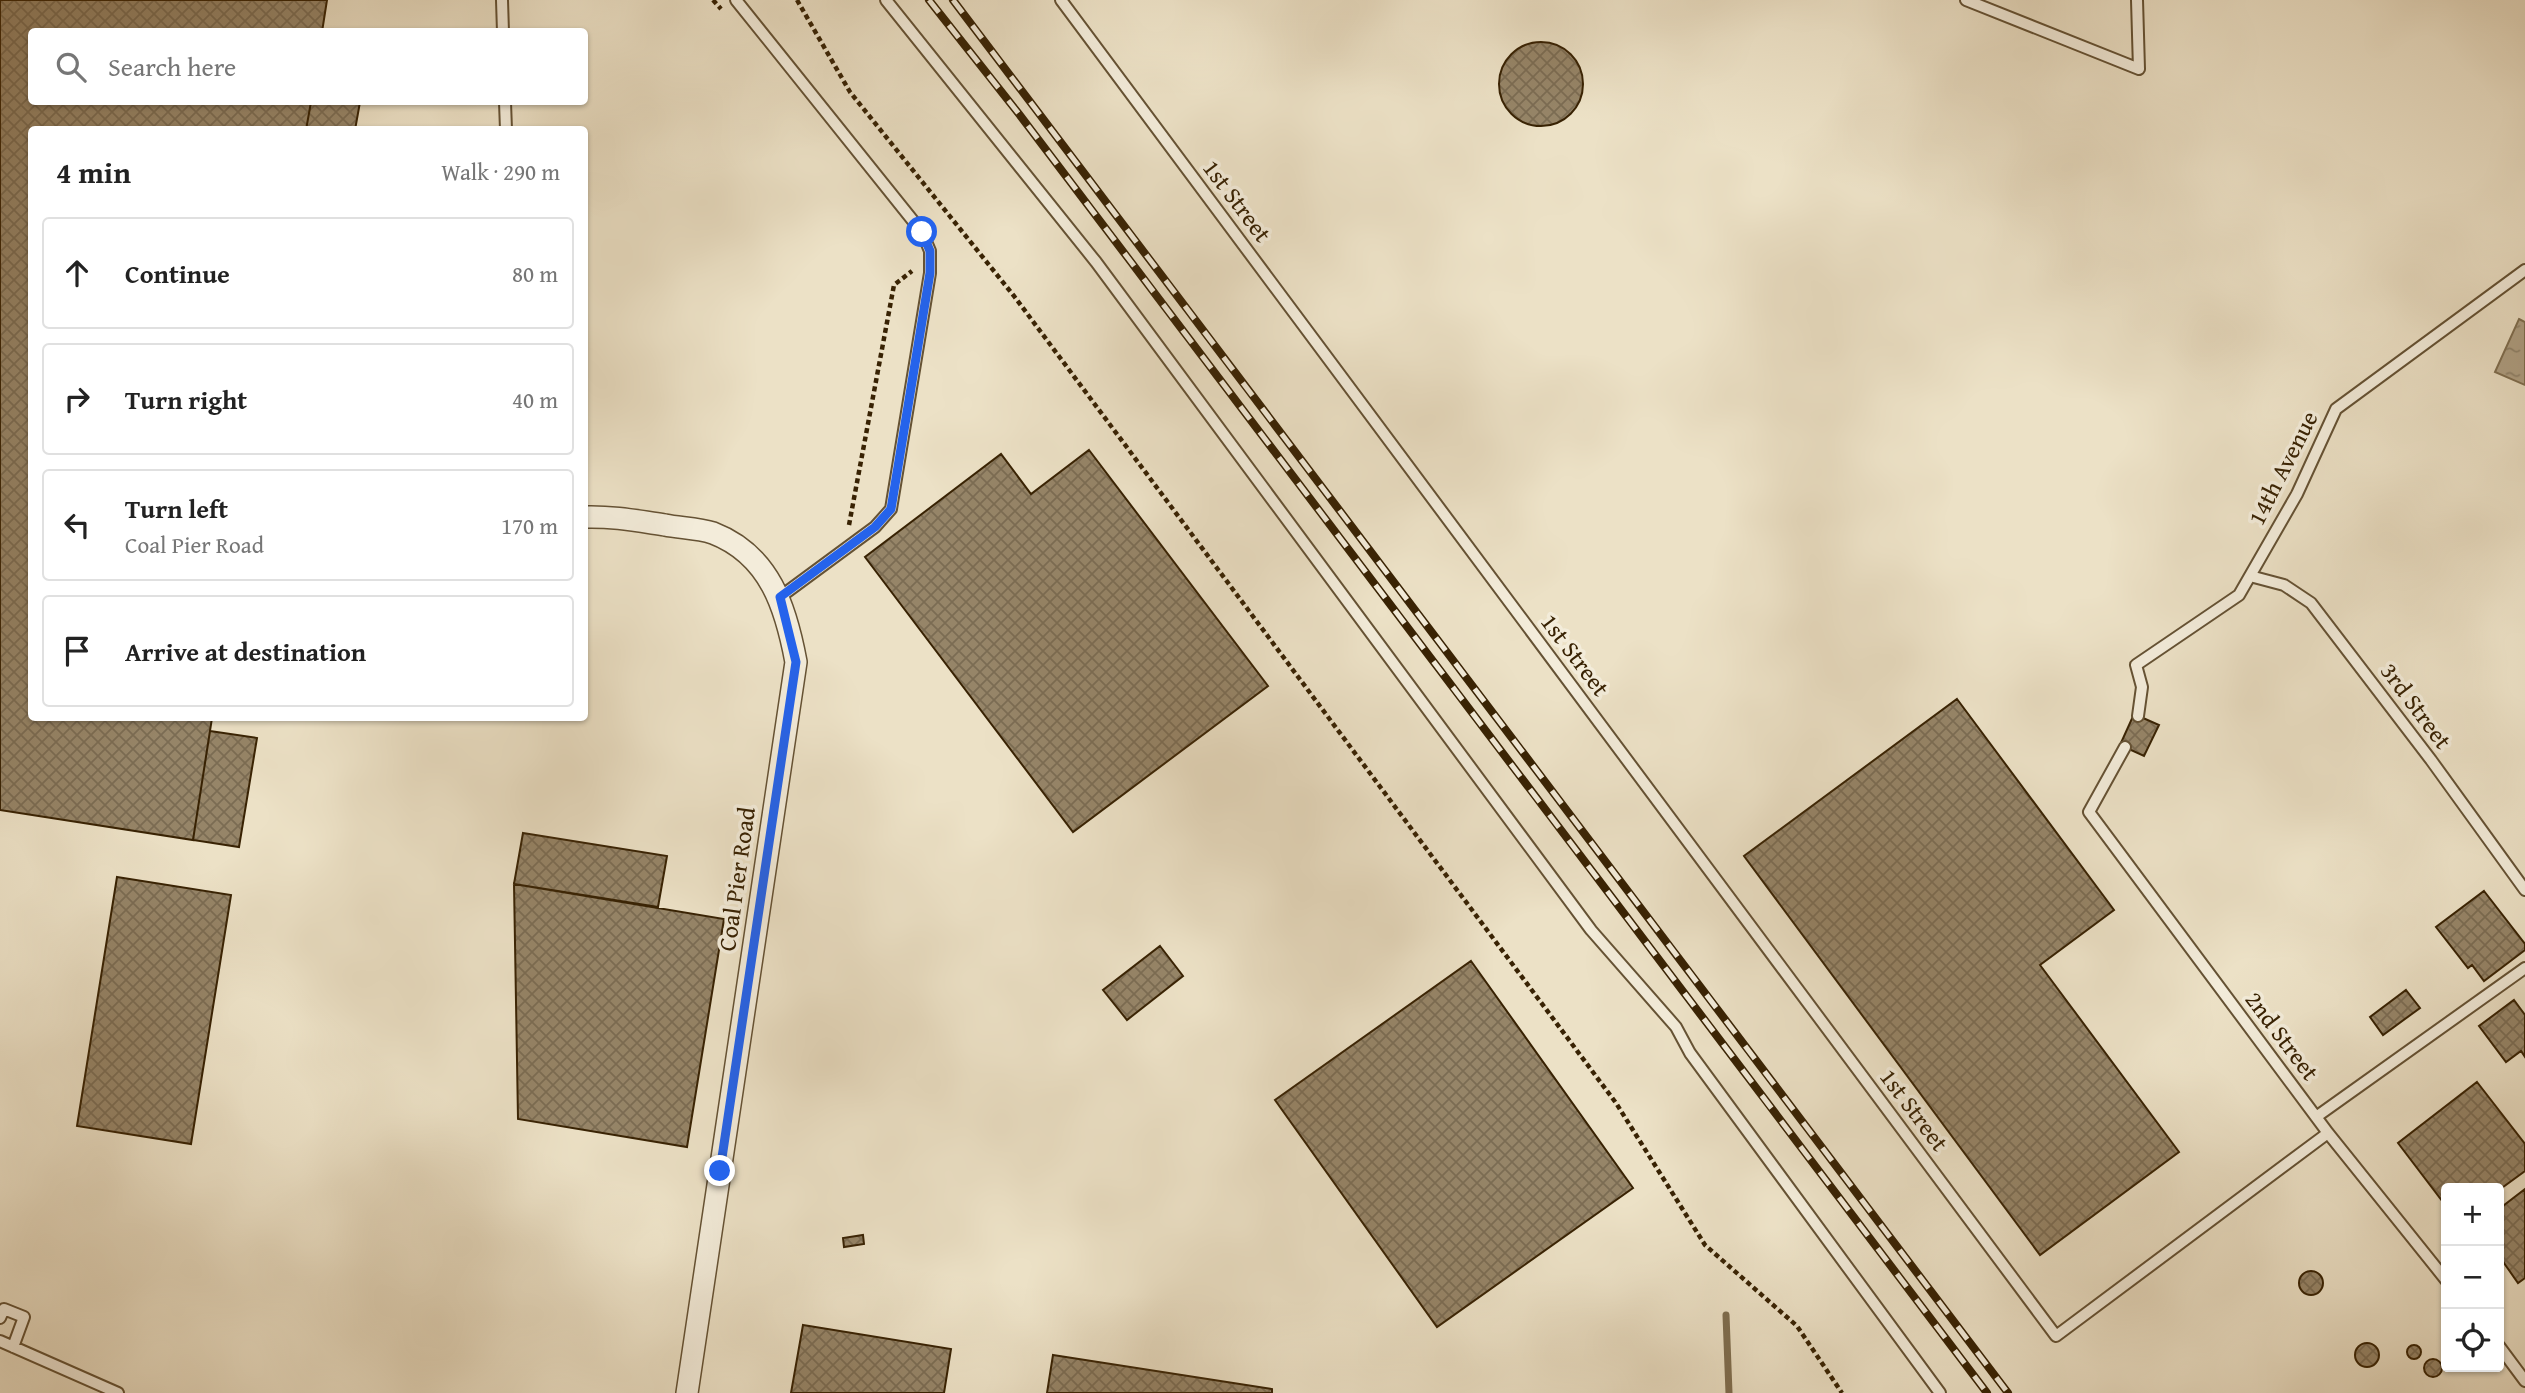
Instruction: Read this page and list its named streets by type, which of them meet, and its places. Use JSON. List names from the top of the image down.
{
  "streets": {
    "street": ["Coal Pier Road"],
    "lane": [
      "1st Street",
      "14th Avenue",
      "3rd Street",
      "2nd Street"
    ]
  },
  "crossings": [
    ["1st Street", "2nd Street"],
    ["14th Avenue", "3rd Street"]
  ],
  "page": {
    "search": "Search here",
    "heading": ["4 min", "Walk · 290 m"],
    "list": [
      ["Continue", "80 m"],
      ["Turn right", "40 m"],
      ["Turn left", "Coal Pier Road", "170 m"],
      "Arrive at destination"
    ],
    "map_buttons": ["+", "−"]
  }
}
